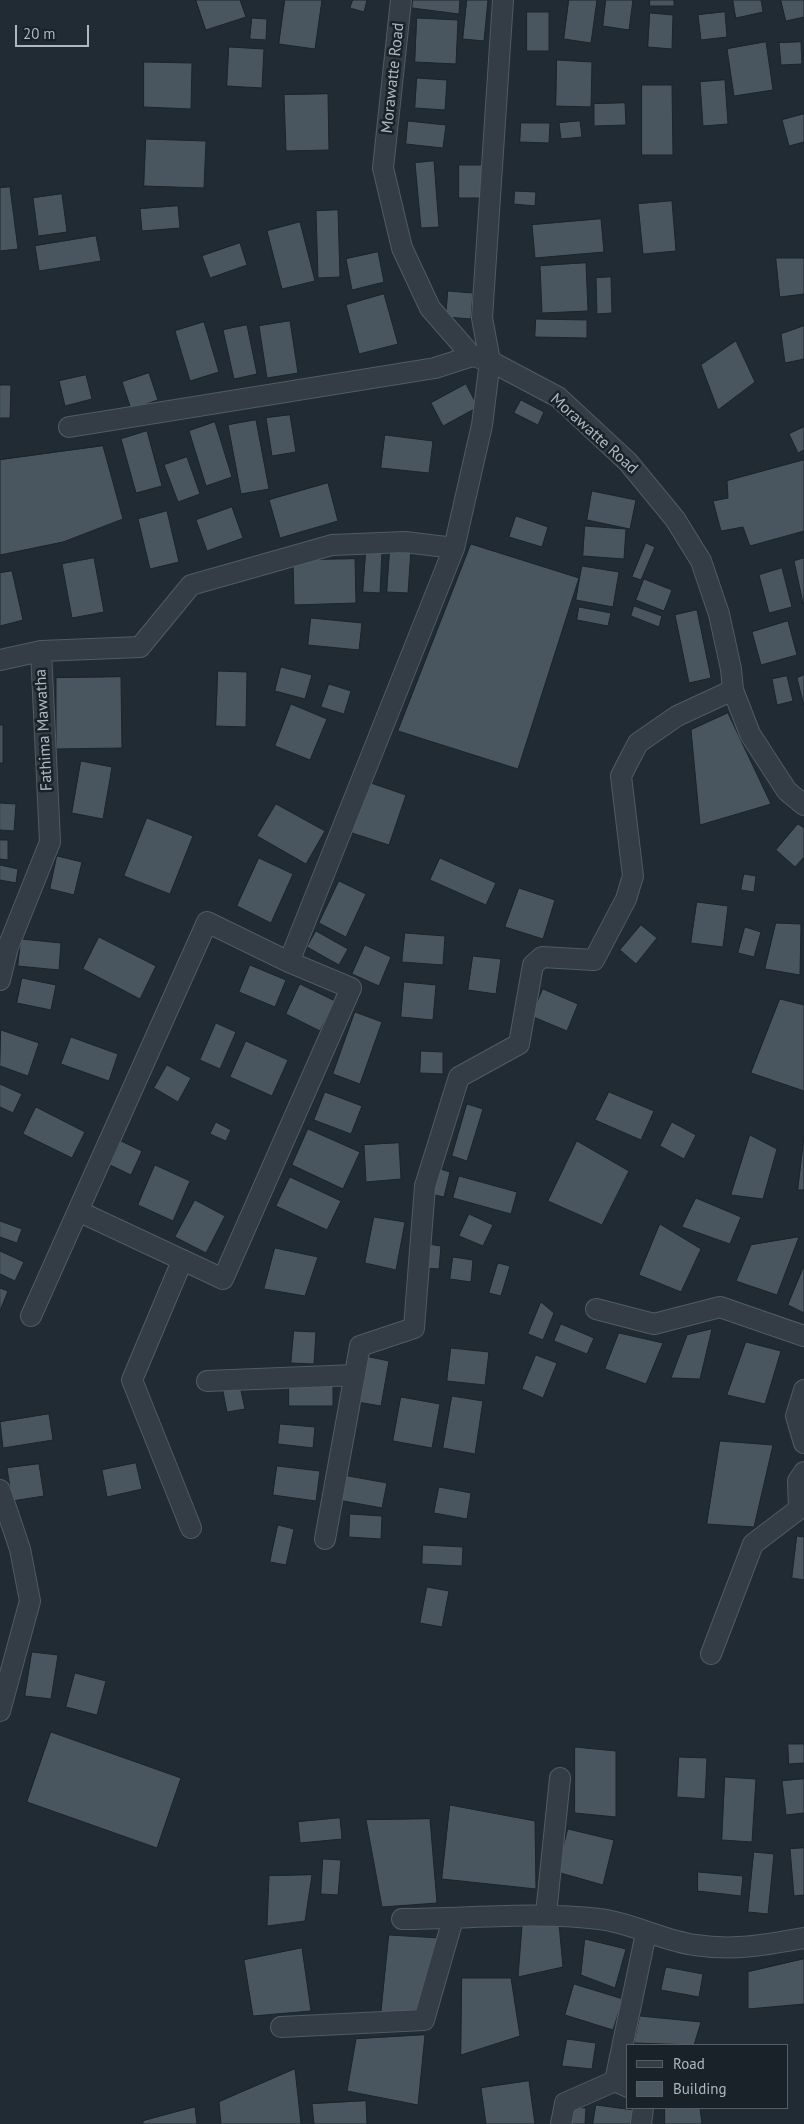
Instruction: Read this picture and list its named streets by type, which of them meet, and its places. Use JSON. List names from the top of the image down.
{
  "streets": {
    "street": ["Morawatte Road", "Fathima Mawatha"]
  },
  "legend": ["Road", "Building"],
  "scale_bar": "20 m"
}
